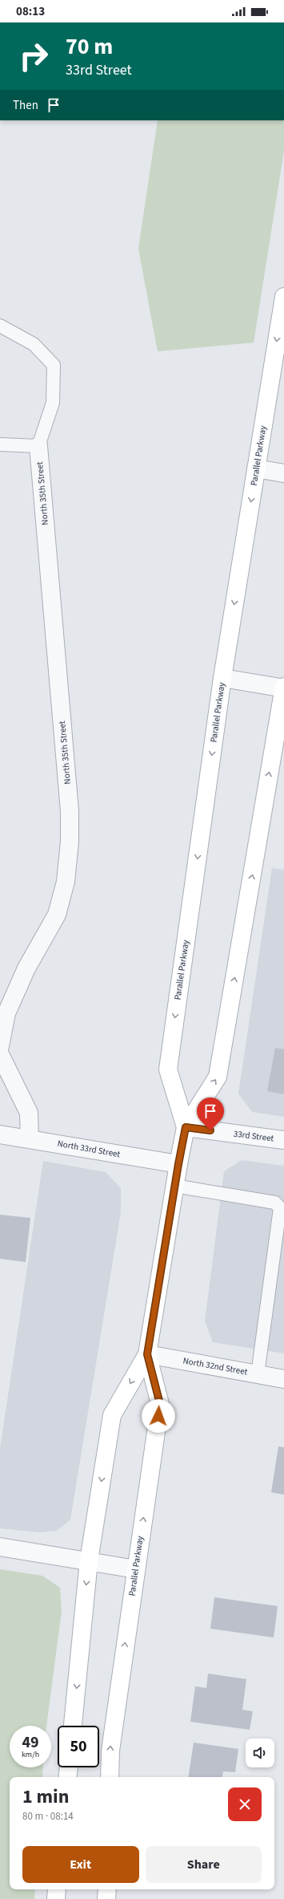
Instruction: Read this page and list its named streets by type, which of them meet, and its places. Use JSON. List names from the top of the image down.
{
  "streets": {
    "main road": ["Parallel Parkway"],
    "street": [
      "North 35th Street",
      "33rd Street",
      "North 33rd Street",
      "North 32nd Street"
    ]
  },
  "crossings": [
    ["Parallel Parkway", "33rd Street"],
    ["Parallel Parkway", "North 33rd Street"],
    ["Parallel Parkway", "North 32nd Street"]
  ],
  "page": {
    "status": "08:13",
    "turn": ["70 m", "33rd Street"],
    "then": "Then",
    "speed": "49 km/h",
    "limit": "50",
    "heading": ["1 min", "80 m · 08:14"],
    "buttons": ["Exit", "Share"]
  }
}
